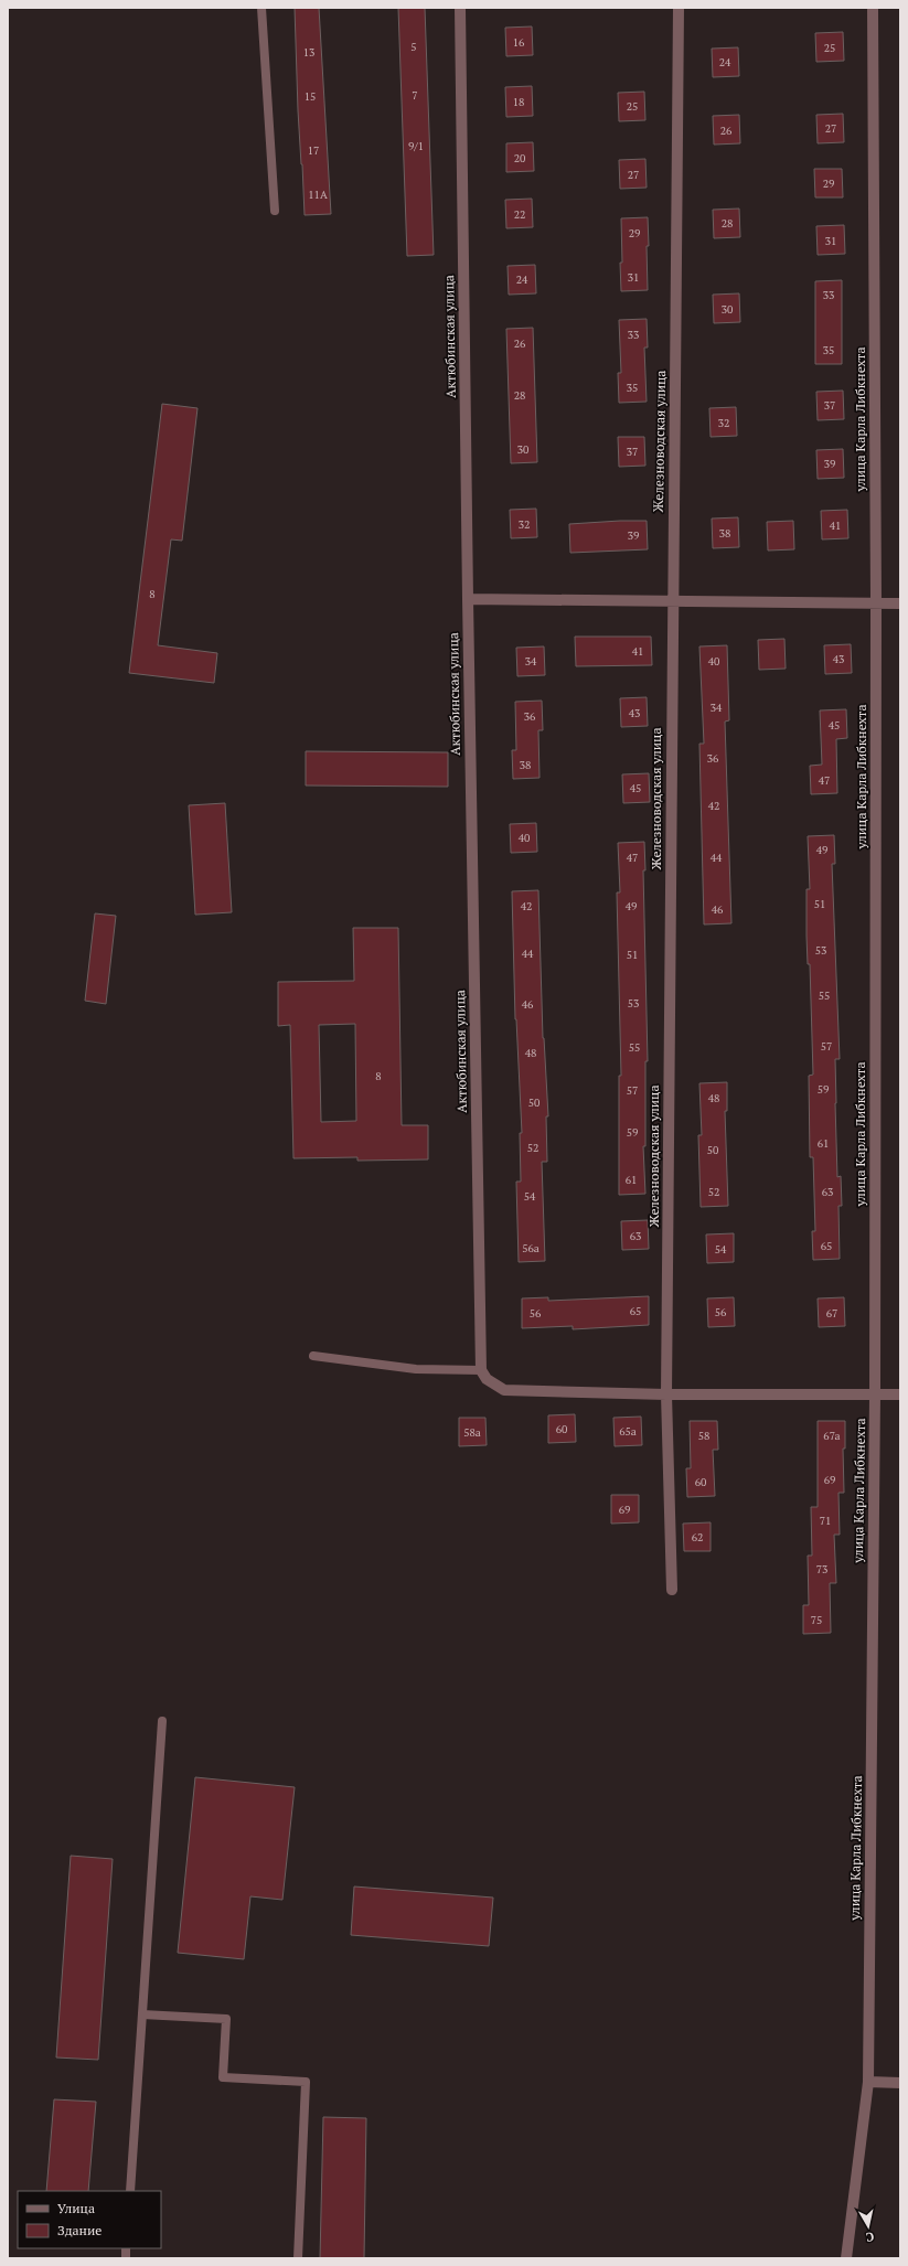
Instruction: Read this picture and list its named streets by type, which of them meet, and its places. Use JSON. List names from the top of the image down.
{
  "streets": {
    "street": ["Актюбинская улица", "улица Карла Либкнехта", "Железноводская улица"]
  },
  "house_numbers": [
    "16",
    "5",
    "25",
    "13",
    "24",
    "7",
    "15",
    "18",
    "25",
    "27",
    "26",
    "9/1",
    "17",
    "20",
    "27",
    "29",
    "11А",
    "22",
    "28",
    "29",
    "31",
    "31",
    "24",
    "33",
    "30",
    "33",
    "26",
    "35",
    "35",
    "28",
    "37",
    "32",
    "30",
    "37",
    "39",
    "32",
    "41",
    "38",
    "39",
    "8",
    "41",
    "43",
    "34",
    "40",
    "34",
    "43",
    "36",
    "45",
    "36",
    "38",
    "47",
    "45",
    "42",
    "40",
    "49",
    "47",
    "44",
    "51",
    "42",
    "49",
    "46",
    "53",
    "44",
    "51",
    "55",
    "53",
    "46",
    "57",
    "55",
    "48",
    "8",
    "59",
    "57",
    "48",
    "50",
    "59",
    "61",
    "52",
    "50",
    "61",
    "52",
    "63",
    "54",
    "63",
    "65",
    "56а",
    "54",
    "65",
    "56",
    "56",
    "67",
    "60",
    "65а",
    "58а",
    "58",
    "67а",
    "69",
    "60",
    "69",
    "71",
    "62",
    "73",
    "75"
  ],
  "legend": ["Улица", "Здание"],
  "north": "bottom"
}
